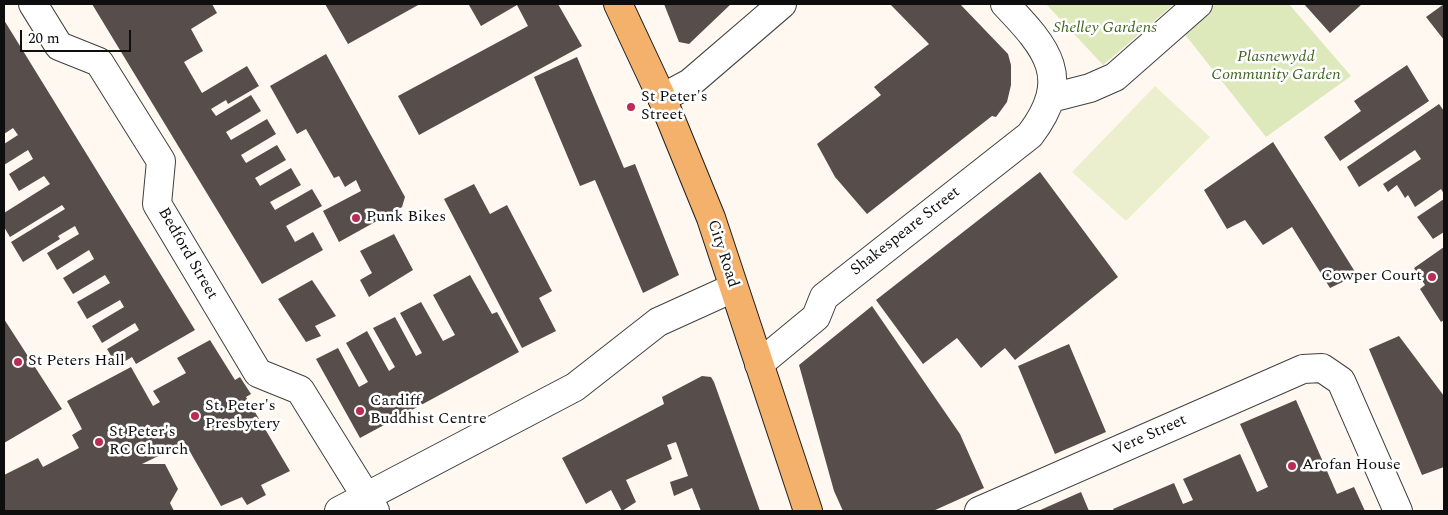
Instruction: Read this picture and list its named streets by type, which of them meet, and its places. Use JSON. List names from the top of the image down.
{
  "streets": {
    "main road": ["City Road"],
    "street": ["Shakespeare Street", "Bedford Street", "Vere Street"]
  },
  "crossings": [
    ["Shakespeare Street", "City Road"]
  ],
  "parks": ["Shelley Gardens", "Plasnewydd Community Garden"],
  "places": [
    "St Peter's Street",
    "Punk Bikes",
    "Cowper Court",
    "St Peters Hall",
    "Cardiff Buddhist Centre",
    "St. Peter's Presbytery",
    "St Peter's RC Church",
    "Arofan House"
  ],
  "scale_bar": "20 m"
}
